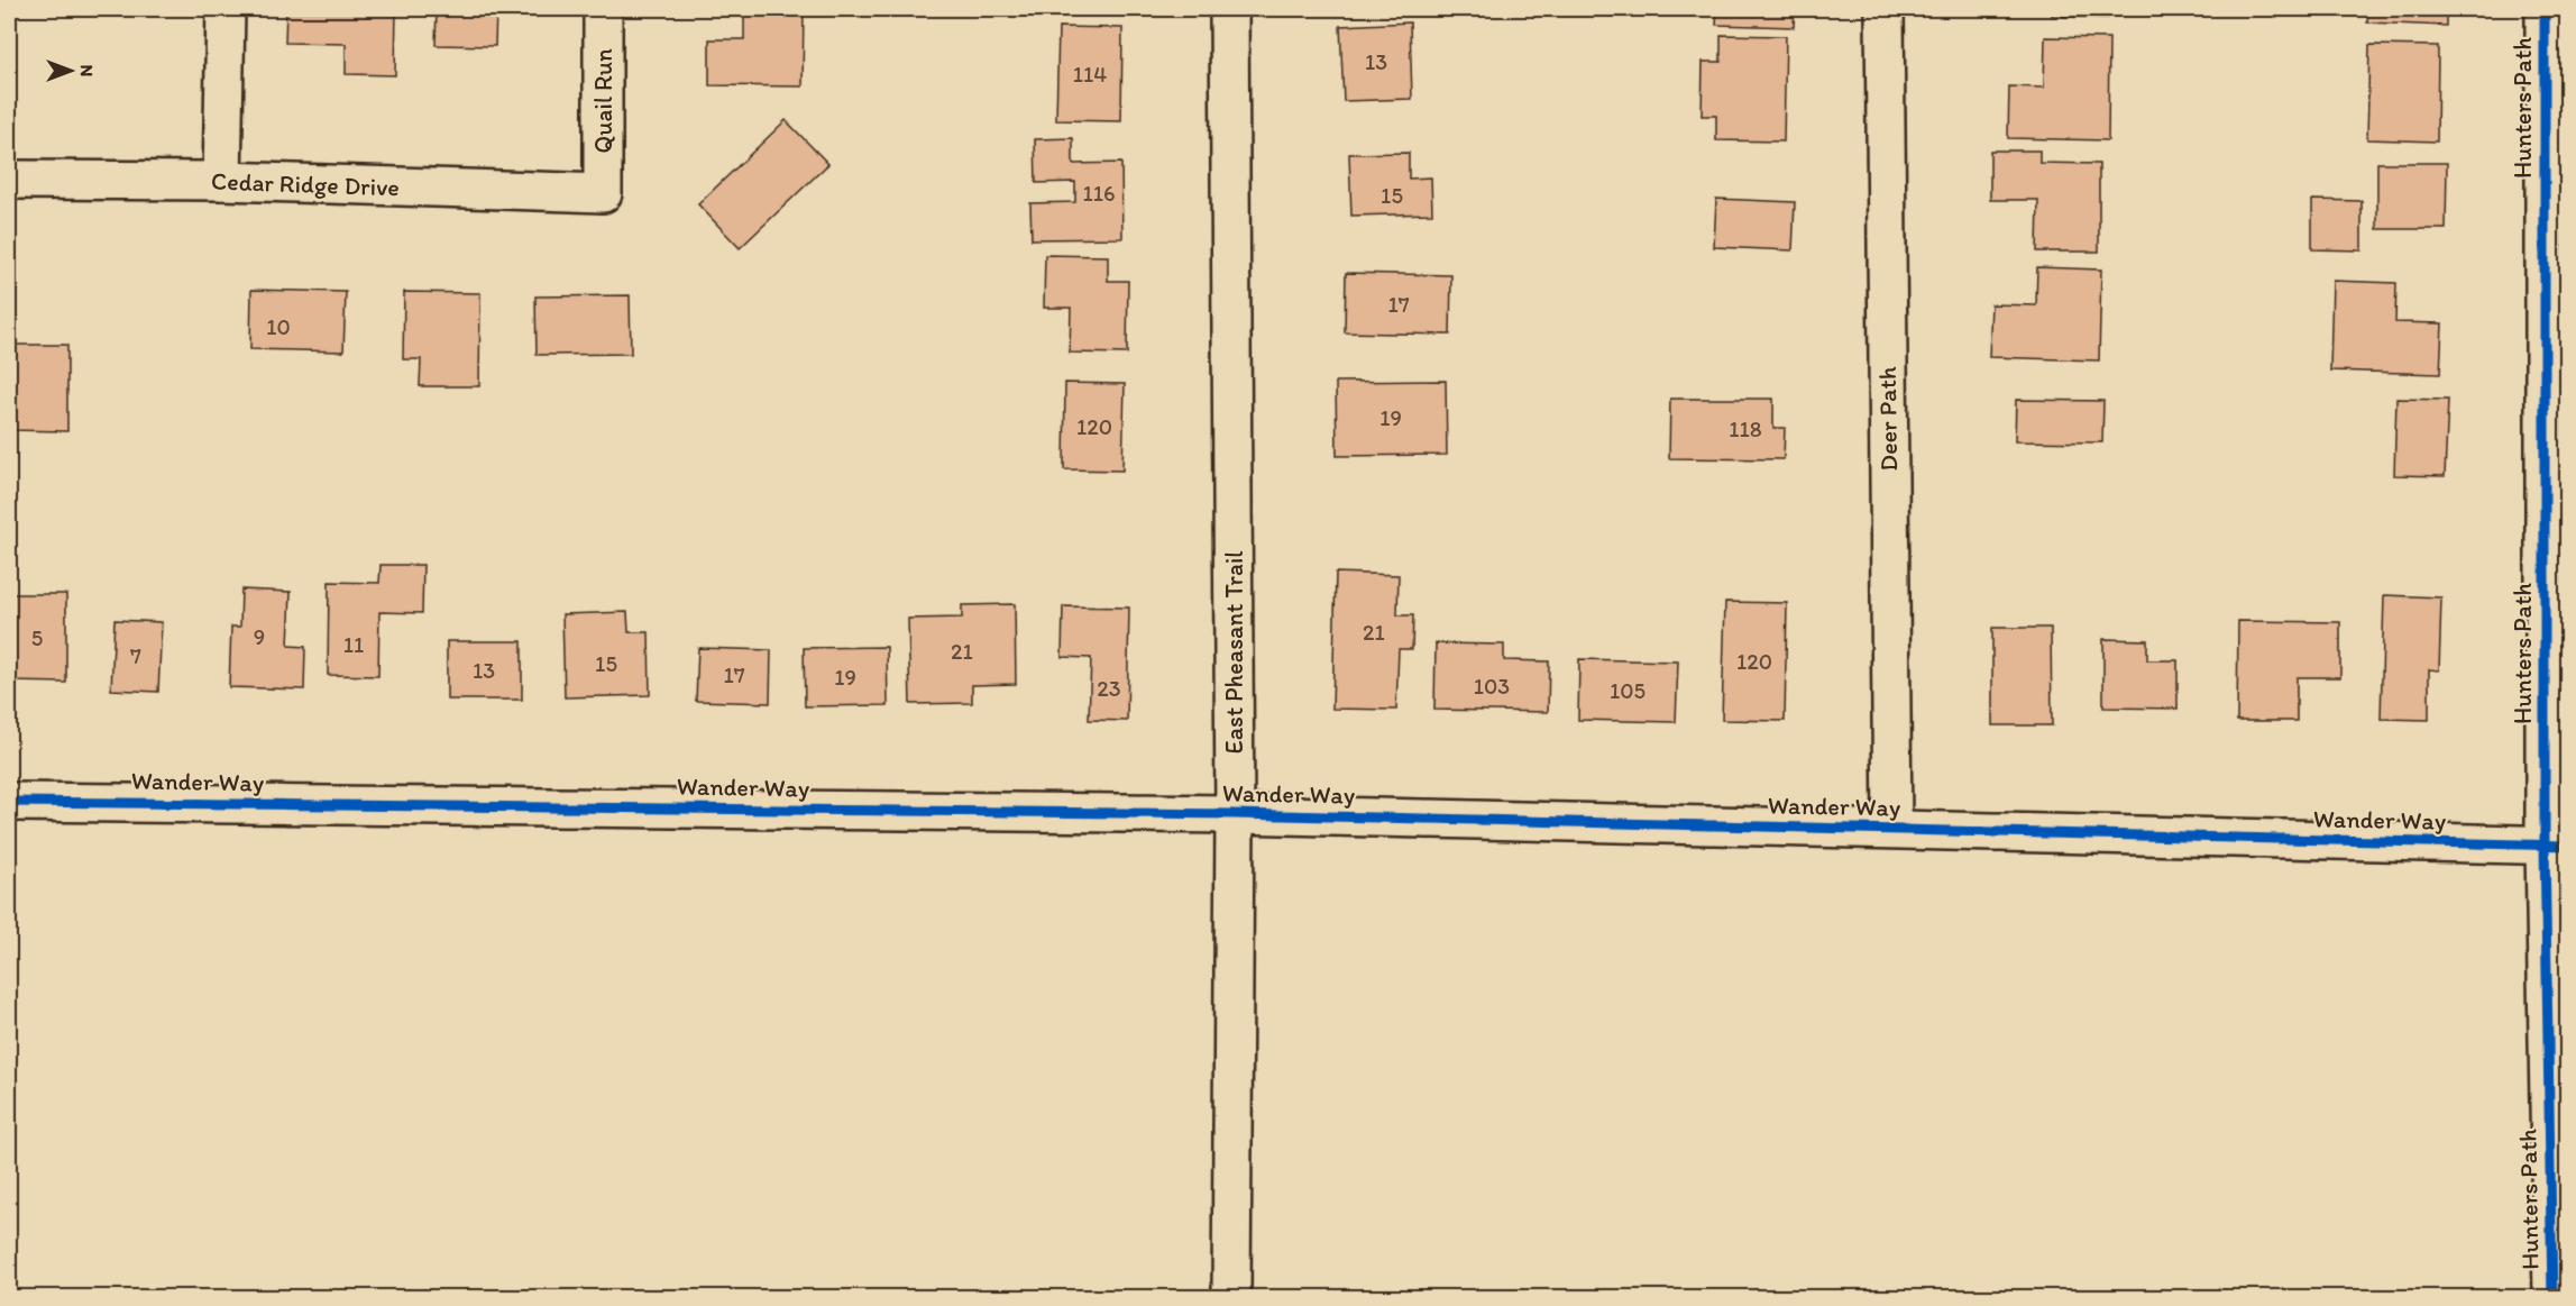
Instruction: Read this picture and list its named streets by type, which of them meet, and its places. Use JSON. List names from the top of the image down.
{
  "streets": {
    "street": [
      "Quail Run",
      "Hunters Path",
      "Cedar Ridge Drive",
      "Deer Path",
      "East Pheasant Trail",
      "Wander Way"
    ]
  },
  "crossings": [
    ["Quail Run", "Cedar Ridge Drive"],
    ["Hunters Path", "Wander Way"],
    ["Deer Path", "Wander Way"],
    ["East Pheasant Trail", "Wander Way"]
  ],
  "house_numbers": [
    "13",
    "114",
    "116",
    "15",
    "17",
    "10",
    "19",
    "120",
    "118",
    "21",
    "9",
    "5",
    "11",
    "21",
    "7",
    "120",
    "15",
    "13",
    "17",
    "19",
    "103",
    "23",
    "105"
  ],
  "north": "right"
}
